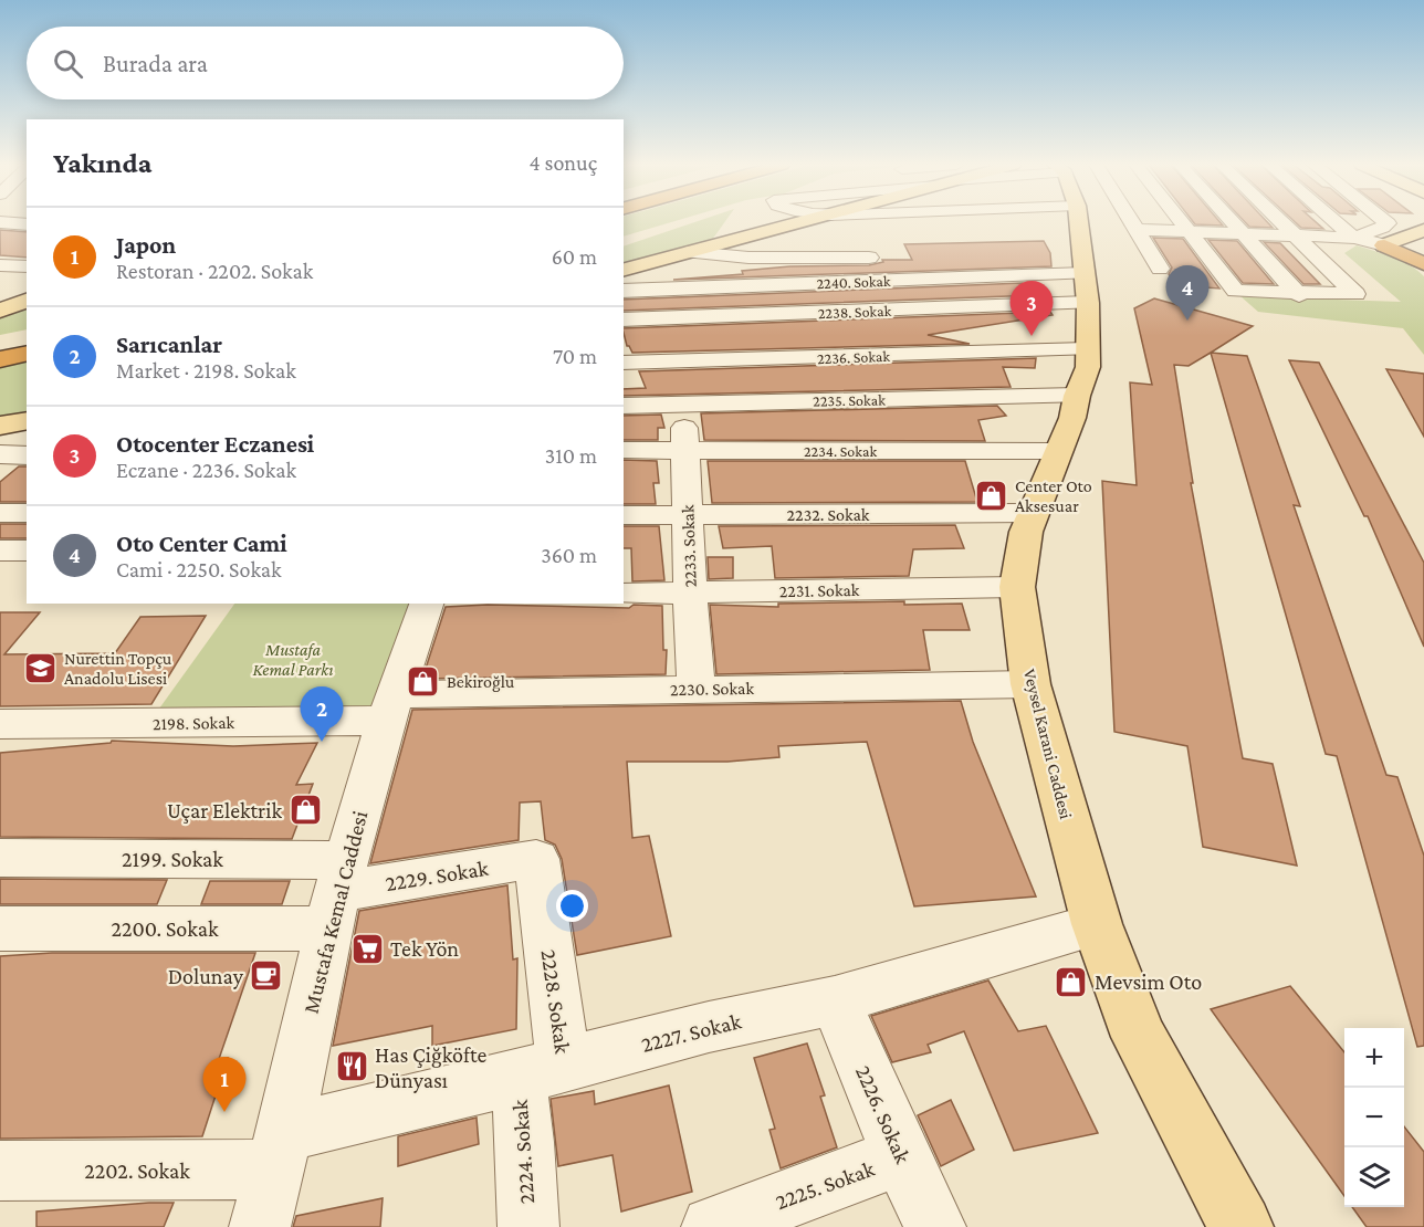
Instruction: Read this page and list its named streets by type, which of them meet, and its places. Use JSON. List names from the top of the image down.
{
  "streets": {
    "main road": ["Veysel Karani Caddesi"],
    "street": [
      "2240. Sokak",
      "2238. Sokak",
      "2236. Sokak",
      "2235. Sokak",
      "2234. Sokak",
      "2232. Sokak",
      "2233. Sokak",
      "2231. Sokak",
      "2230. Sokak",
      "2198. Sokak",
      "2199. Sokak",
      "2229. Sokak",
      "Mustafa Kemal Caddesi",
      "2200. Sokak",
      "2228. Sokak",
      "2227. Sokak",
      "2226. Sokak",
      "2224. Sokak",
      "2202. Sokak",
      "2225. Sokak"
    ]
  },
  "crossings": [
    ["2236. Sokak", "2233. Sokak"],
    ["2236. Sokak", "Veysel Karani Caddesi"],
    ["2235. Sokak", "2233. Sokak"],
    ["2235. Sokak", "Veysel Karani Caddesi"],
    ["2234. Sokak", "2233. Sokak"],
    ["2234. Sokak", "Veysel Karani Caddesi"],
    ["2232. Sokak", "2233. Sokak"],
    ["2232. Sokak", "Veysel Karani Caddesi"],
    ["2233. Sokak", "2231. Sokak"],
    ["2233. Sokak", "2230. Sokak"],
    ["2231. Sokak", "Veysel Karani Caddesi"],
    ["2230. Sokak", "2198. Sokak"],
    ["2230. Sokak", "Veysel Karani Caddesi"],
    ["2230. Sokak", "Mustafa Kemal Caddesi"],
    ["2198. Sokak", "Mustafa Kemal Caddesi"],
    ["Veysel Karani Caddesi", "2227. Sokak"],
    ["2199. Sokak", "2229. Sokak"],
    ["2199. Sokak", "Mustafa Kemal Caddesi"],
    ["2199. Sokak", "2200. Sokak"],
    ["2229. Sokak", "Mustafa Kemal Caddesi"],
    ["2229. Sokak", "2200. Sokak"],
    ["2229. Sokak", "2228. Sokak"],
    ["Mustafa Kemal Caddesi", "2200. Sokak"],
    ["Mustafa Kemal Caddesi", "2227. Sokak"],
    ["Mustafa Kemal Caddesi", "2202. Sokak"],
    ["2228. Sokak", "2227. Sokak"],
    ["2228. Sokak", "2224. Sokak"],
    ["2227. Sokak", "2226. Sokak"],
    ["2227. Sokak", "2224. Sokak"],
    ["2227. Sokak", "2202. Sokak"],
    ["2226. Sokak", "2225. Sokak"]
  ],
  "parks": ["Mustafa Kemal Parkı"],
  "places": {
    "shop": [
      "Center Oto Aksesuar",
      "Bekiroğlu",
      "Uçar Elektrik",
      "Mevsim Oto"
    ],
    "school or university": ["Nurettin Topçu Anadolu Lisesi"],
    "supermarket": ["Tek Yön"],
    "cafe": ["Dolunay"],
    "restaurant": ["Has Çiğköfte Dünyası"]
  },
  "page": {
    "search": "Burada ara",
    "heading": ["Yakında", "4 sonuç"],
    "list": [
      {
        "mark": "1",
        "name": "Japon",
        "note": "Restoran · 2202. Sokak",
        "value": "60 m"
      },
      {
        "mark": "2",
        "name": "Sarıcanlar",
        "note": "Market · 2198. Sokak",
        "value": "70 m"
      },
      {
        "mark": "3",
        "name": "Otocenter Eczanesi",
        "note": "Eczane · 2236. Sokak",
        "value": "310 m"
      },
      {
        "mark": "4",
        "name": "Oto Center Cami",
        "note": "Cami · 2250. Sokak",
        "value": "360 m"
      }
    ],
    "pins": [
      "4",
      "3",
      "2",
      "1"
    ],
    "map_buttons": ["+", "−"]
  }
}
